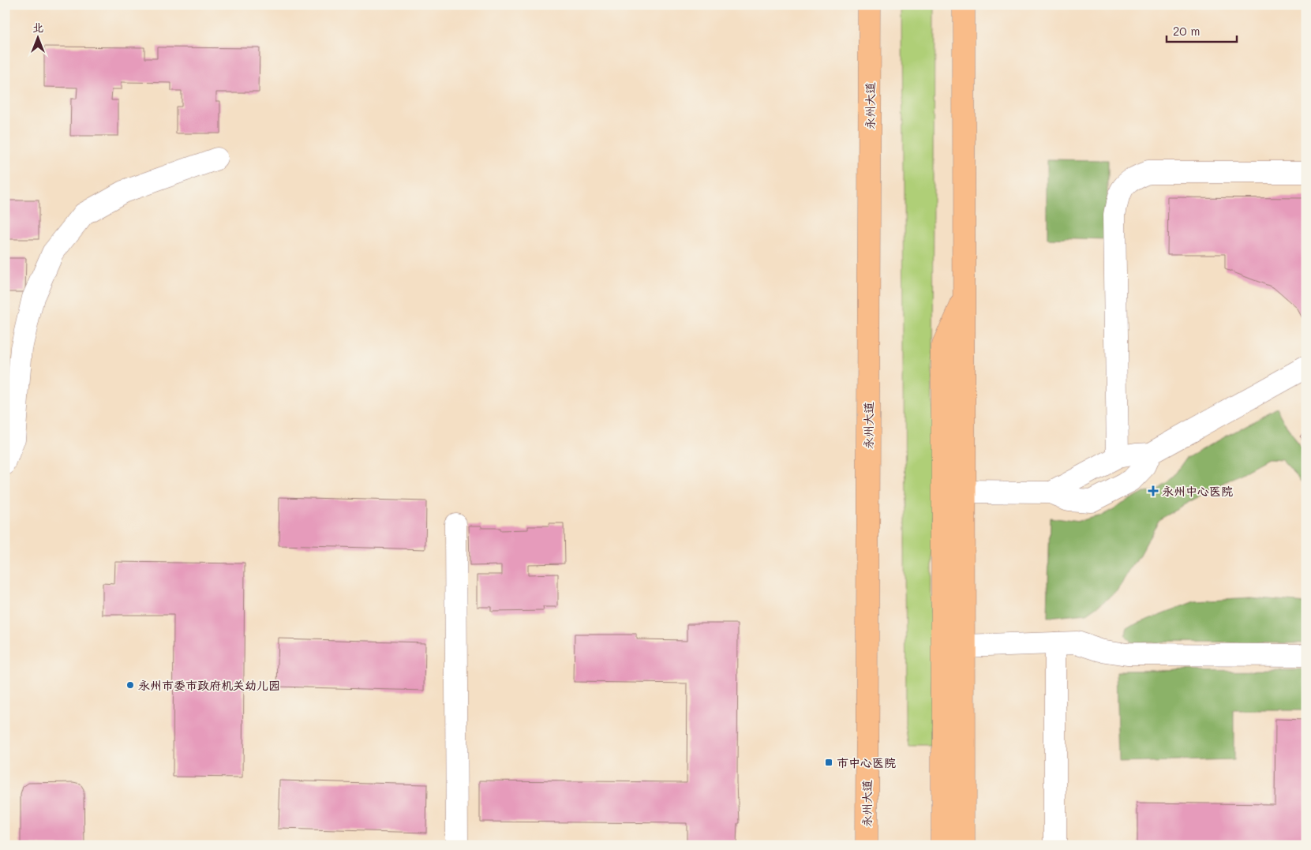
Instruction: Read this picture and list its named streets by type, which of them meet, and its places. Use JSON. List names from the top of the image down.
{
  "streets": {
    "main road": ["永州大道"]
  },
  "places": {
    "health": ["永州中心医院"],
    "other": ["永州市委市政府机关幼儿园"],
    "transit": ["市中心医院"]
  },
  "scale_bar": "20 m",
  "north": "top"
}
